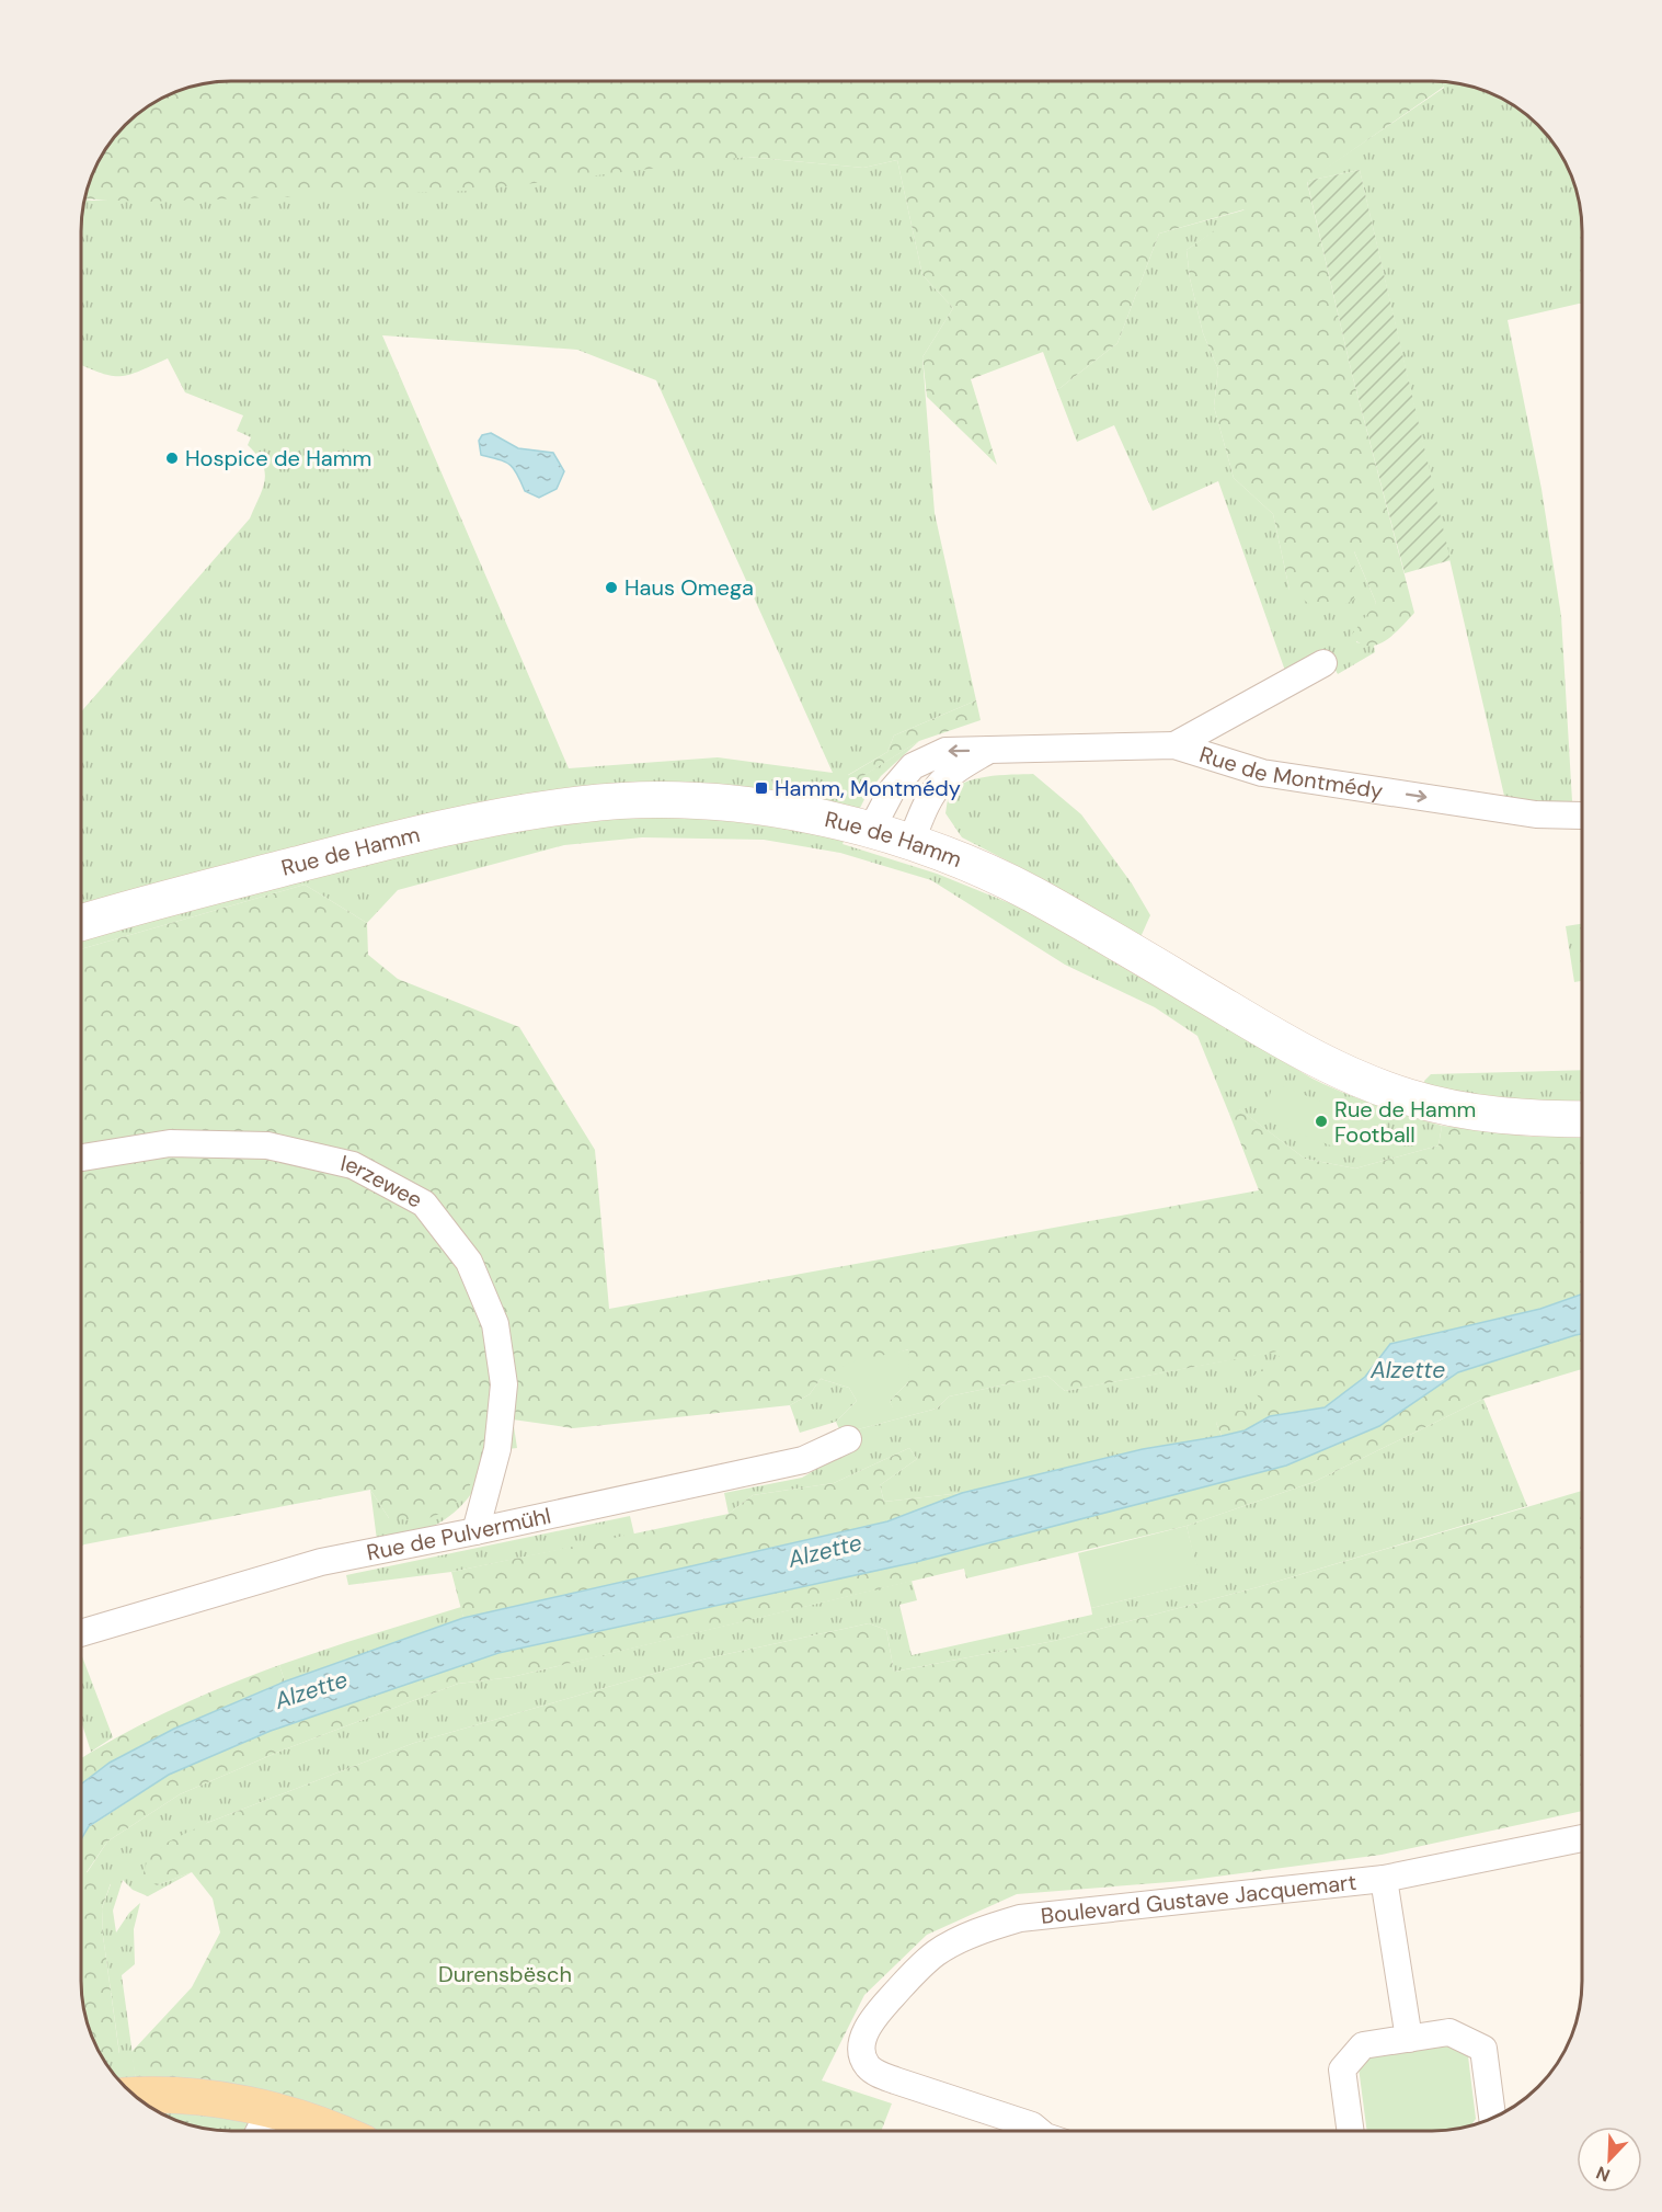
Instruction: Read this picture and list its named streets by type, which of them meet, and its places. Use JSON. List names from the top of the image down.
{
  "streets": {
    "main road": ["Rue de Hamm"],
    "street": [
      "Rue de Montmédy",
      "Ierzewee",
      "Rue de Pulvermühl",
      "Boulevard Gustave Jacquemart"
    ]
  },
  "crossings": [
    ["Rue de Montmédy", "Rue de Hamm"],
    ["Ierzewee", "Rue de Pulvermühl"]
  ],
  "water": ["Alzette"],
  "parks": ["Durensbësch"],
  "places": {
    "other": ["Hospice de Hamm", "Haus Omega", "Rue de Hamm Football"],
    "transit": ["Hamm, Montmédy"]
  },
  "north": "bottom left"
}
